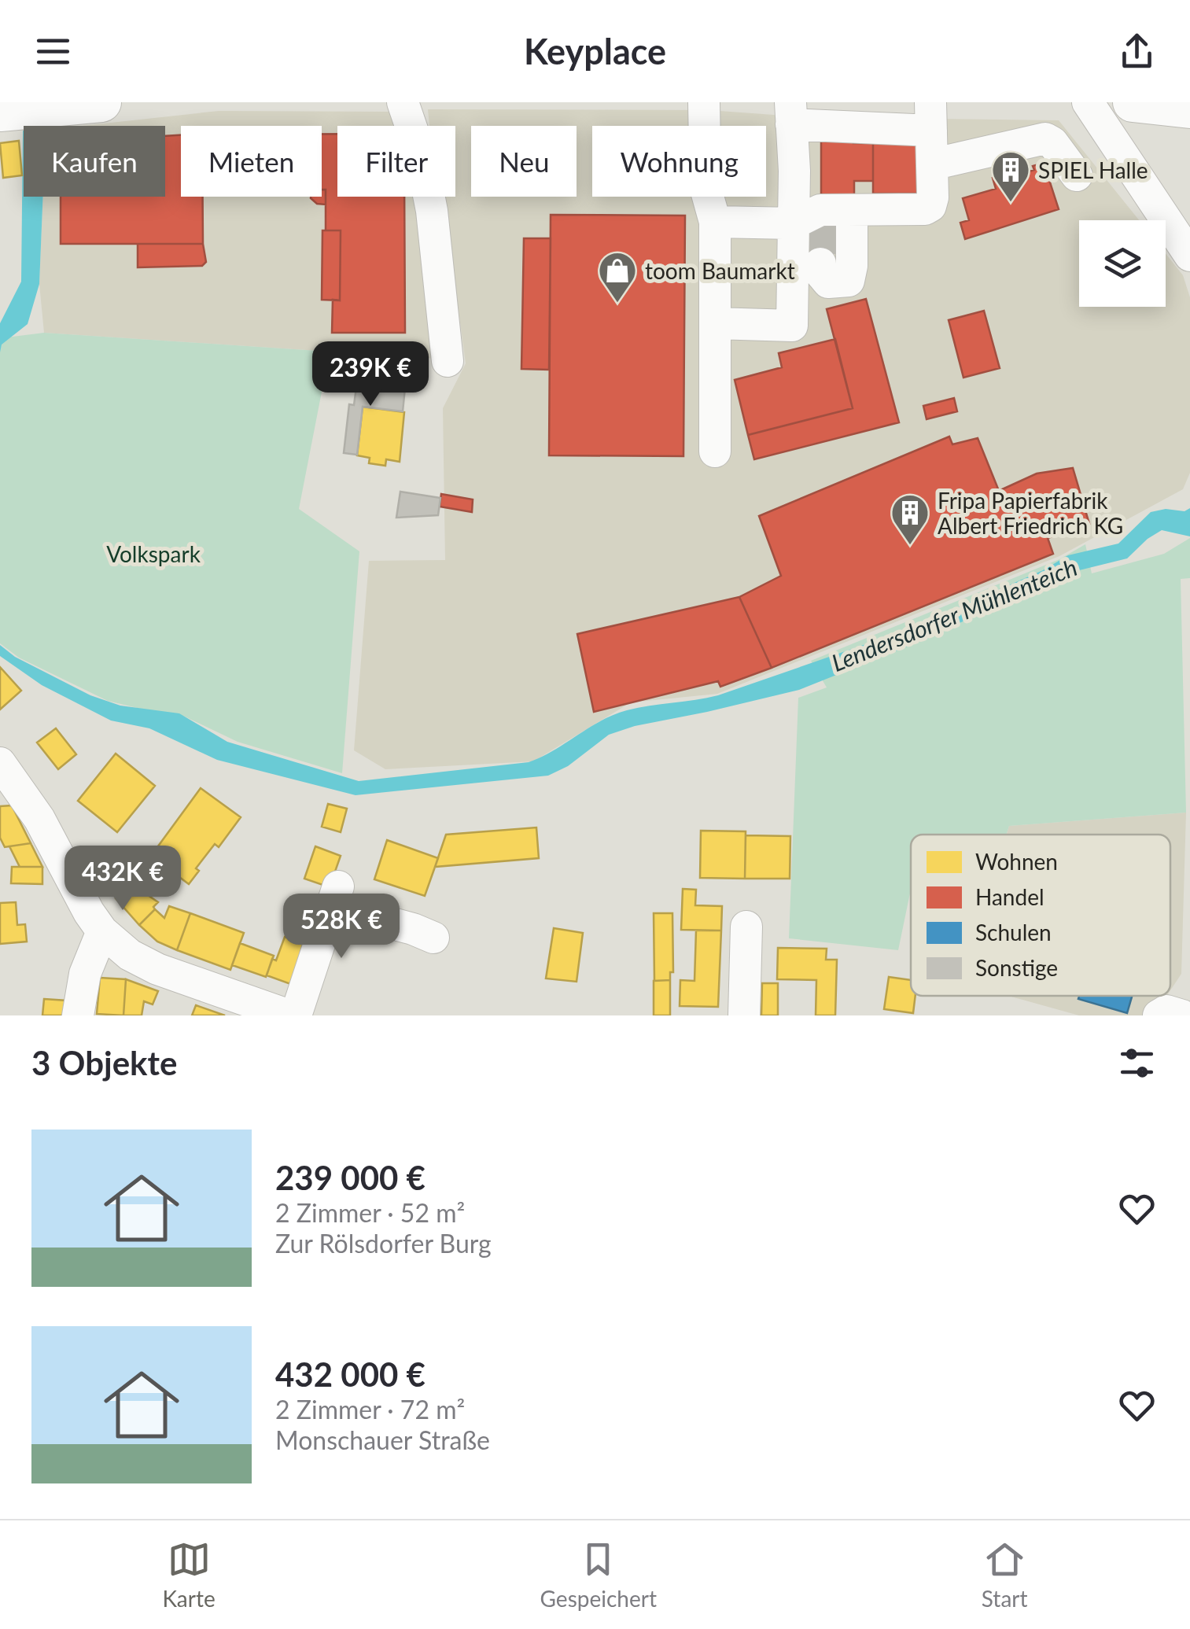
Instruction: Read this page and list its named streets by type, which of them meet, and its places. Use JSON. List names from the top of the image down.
{
  "water": ["Lendersdorfer Mühlenteich"],
  "parks": ["Volkspark"],
  "places": {
    "building": ["SPIEL Halle", "Fripa Papierfabrik Albert Friedrich KG"],
    "shop": ["toom Baumarkt"]
  },
  "legend": [
    "Wohnen",
    "Handel",
    "Schulen",
    "Sonstige"
  ],
  "page": {
    "header": "Keyplace",
    "chip": [
      "Kaufen",
      "Mieten",
      "Filter",
      "Neu",
      "Wohnung"
    ],
    "price": ["239K €", "432K €", "528K €"],
    "heading": "3 Objekte",
    "list": [
      {
        "name": "239 000 €",
        "note": "2 Zimmer · 52 m² · Zur Rölsdorfer Burg"
      },
      {
        "name": "432 000 €",
        "note": "2 Zimmer · 72 m² · Monschauer Straße"
      }
    ],
    "tabs": ["Karte", "Gespeichert", "Start"]
  }
}
